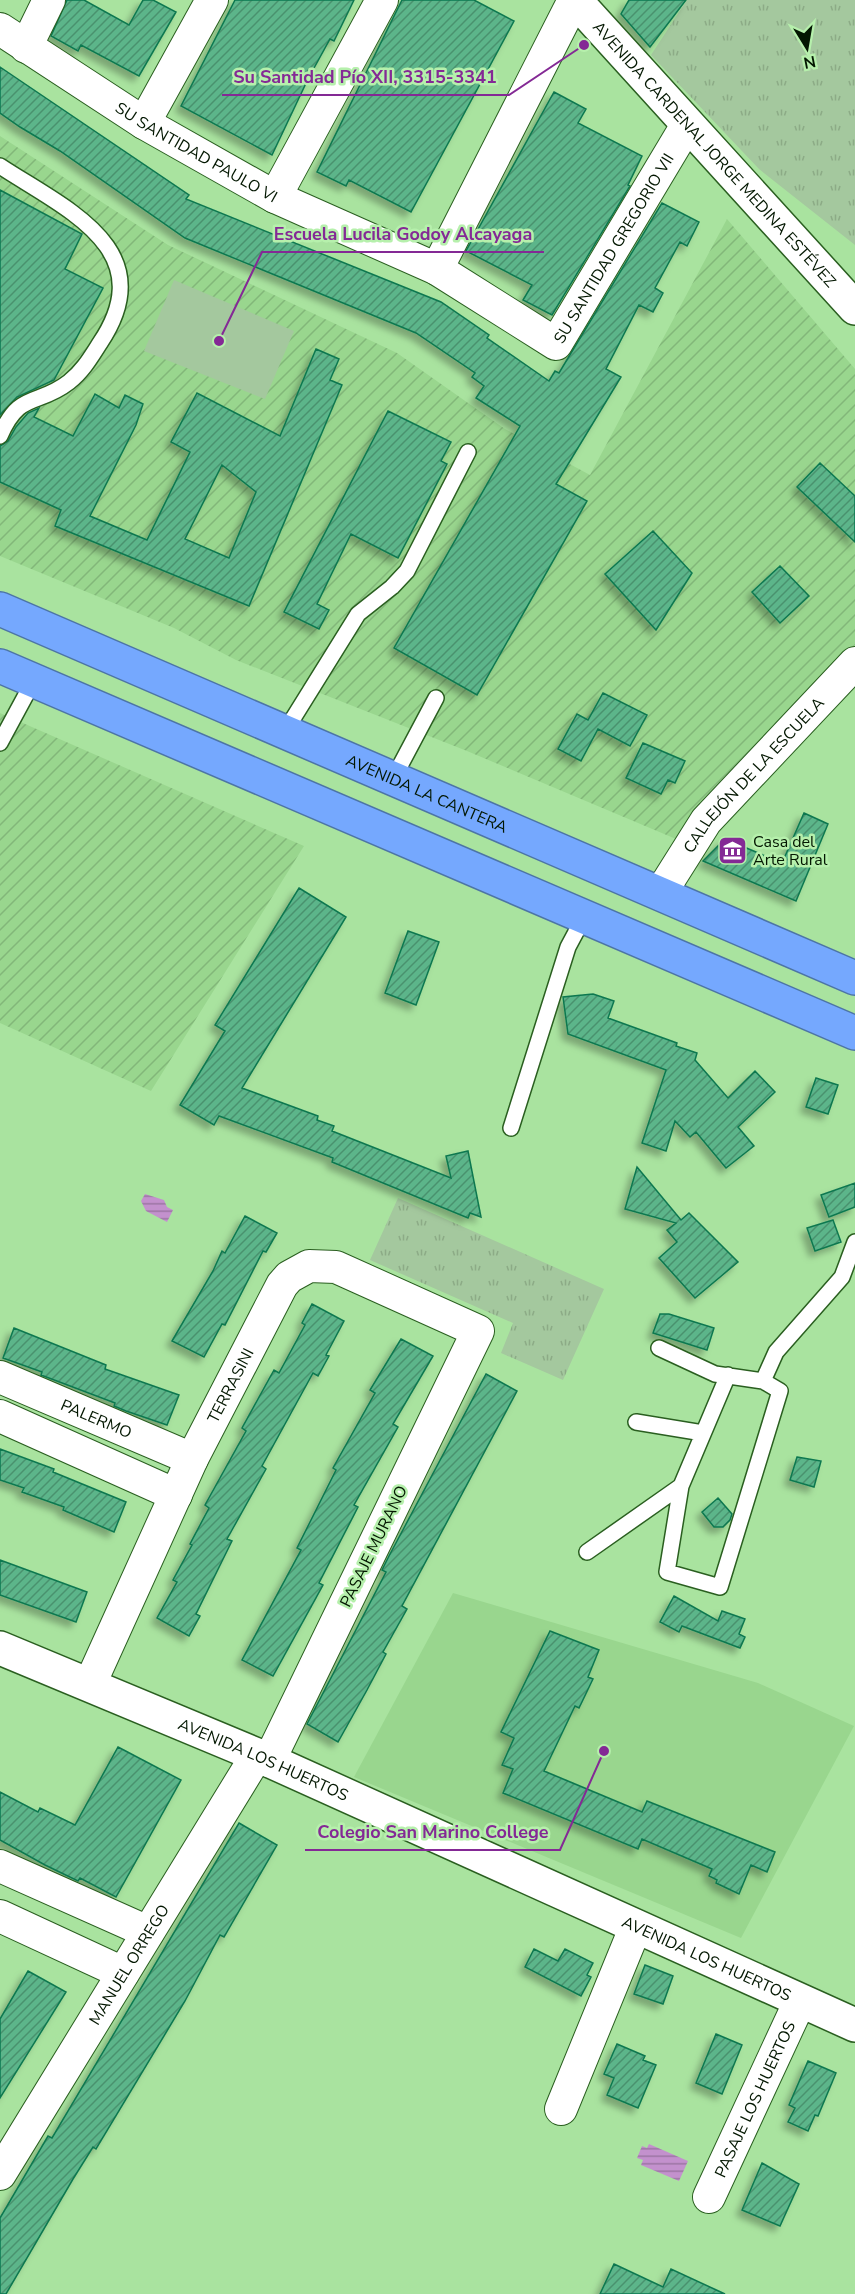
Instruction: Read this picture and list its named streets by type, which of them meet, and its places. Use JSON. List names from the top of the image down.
{
  "streets": {
    "highway": ["AVENIDA LA CANTERA"],
    "street": [
      "SU SANTIDAD PAULO VI",
      "AVENIDA CARDENAL JORGE MEDINA ESTÉVEZ",
      "SU SANTIDAD GREGORIO VII",
      "CALLEJÓN DE LA ESCUELA",
      "TERRASINI",
      "PALERMO",
      "PASAJE MURANO",
      "AVENIDA LOS HUERTOS",
      "MANUEL ORREGO",
      "PASAJE LOS HUERTOS"
    ]
  },
  "crossings": [
    ["SU SANTIDAD PAULO VI", "SU SANTIDAD GREGORIO VII"],
    ["AVENIDA CARDENAL JORGE MEDINA ESTÉVEZ", "SU SANTIDAD GREGORIO VII"],
    ["CALLEJÓN DE LA ESCUELA", "AVENIDA LA CANTERA"],
    ["TERRASINI", "PALERMO"],
    ["TERRASINI", "PASAJE MURANO"],
    ["TERRASINI", "AVENIDA LOS HUERTOS"],
    ["PASAJE MURANO", "AVENIDA LOS HUERTOS"],
    ["PASAJE MURANO", "MANUEL ORREGO"],
    ["AVENIDA LOS HUERTOS", "MANUEL ORREGO"],
    ["AVENIDA LOS HUERTOS", "PASAJE LOS HUERTOS"]
  ],
  "places": {
    "other": ["Su Santidad Pío XII, 3315-3341", "Escuela Lucila Godoy Alcayaga", "Colegio San Marino College"],
    "museum": ["Casa del Arte Rural"]
  },
  "north": "bottom"
}
